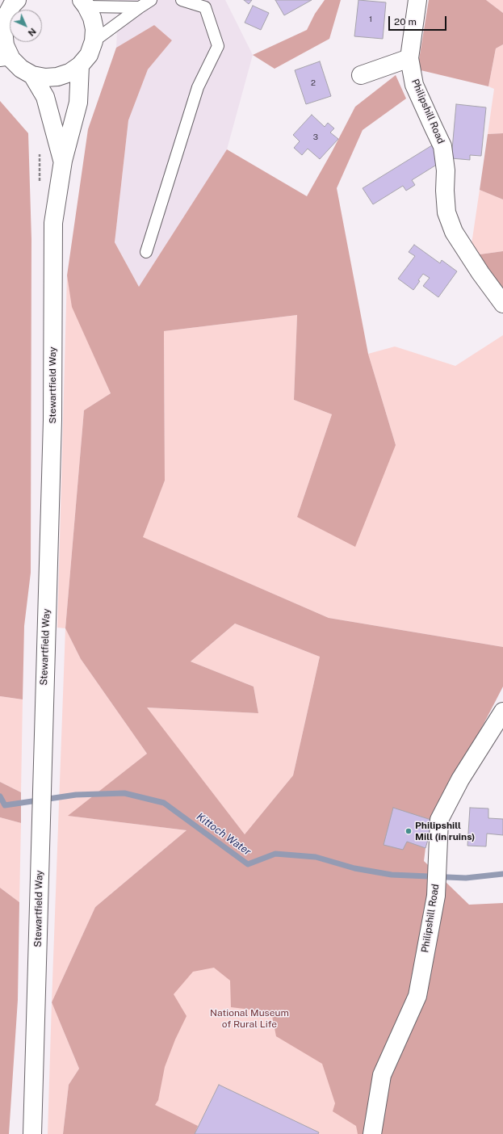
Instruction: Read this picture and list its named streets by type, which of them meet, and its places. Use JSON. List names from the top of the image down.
{
  "streets": {
    "street": ["Philipshill Road", "Stewartfield Way"]
  },
  "water": ["Kittoch Water"],
  "parks": ["National Museum of Rural Life"],
  "places": ["Philipshill Mill (in ruins)"],
  "house_numbers": ["1", "2", "3"],
  "scale_bar": "20 m",
  "north": "bottom right"
}
